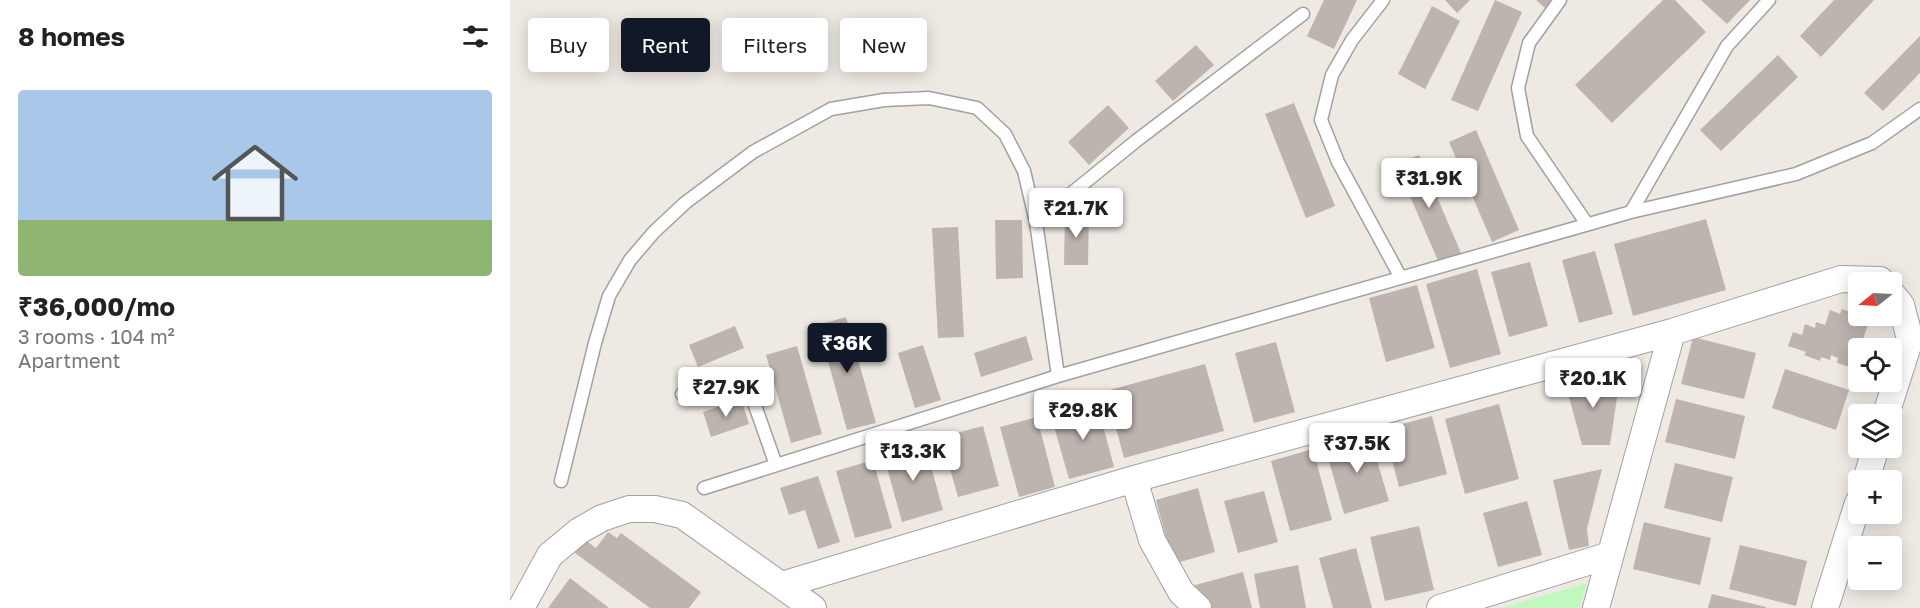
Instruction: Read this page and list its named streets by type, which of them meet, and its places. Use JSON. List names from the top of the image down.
{
  "north": "left",
  "page": {
    "heading": "8 homes",
    "chip": [
      "Buy",
      "Rent",
      "Filters",
      "New"
    ],
    "list": [
      {
        "name": "₹36,000/mo",
        "note": "3 rooms · 104 m² · Apartment"
      }
    ],
    "price": [
      "₹31.9K",
      "₹21.7K",
      "₹36K",
      "₹20.1K",
      "₹27.9K",
      "₹29.8K",
      "₹37.5K",
      "₹13.3K"
    ],
    "map_buttons": ["+", "−"]
  }
}
